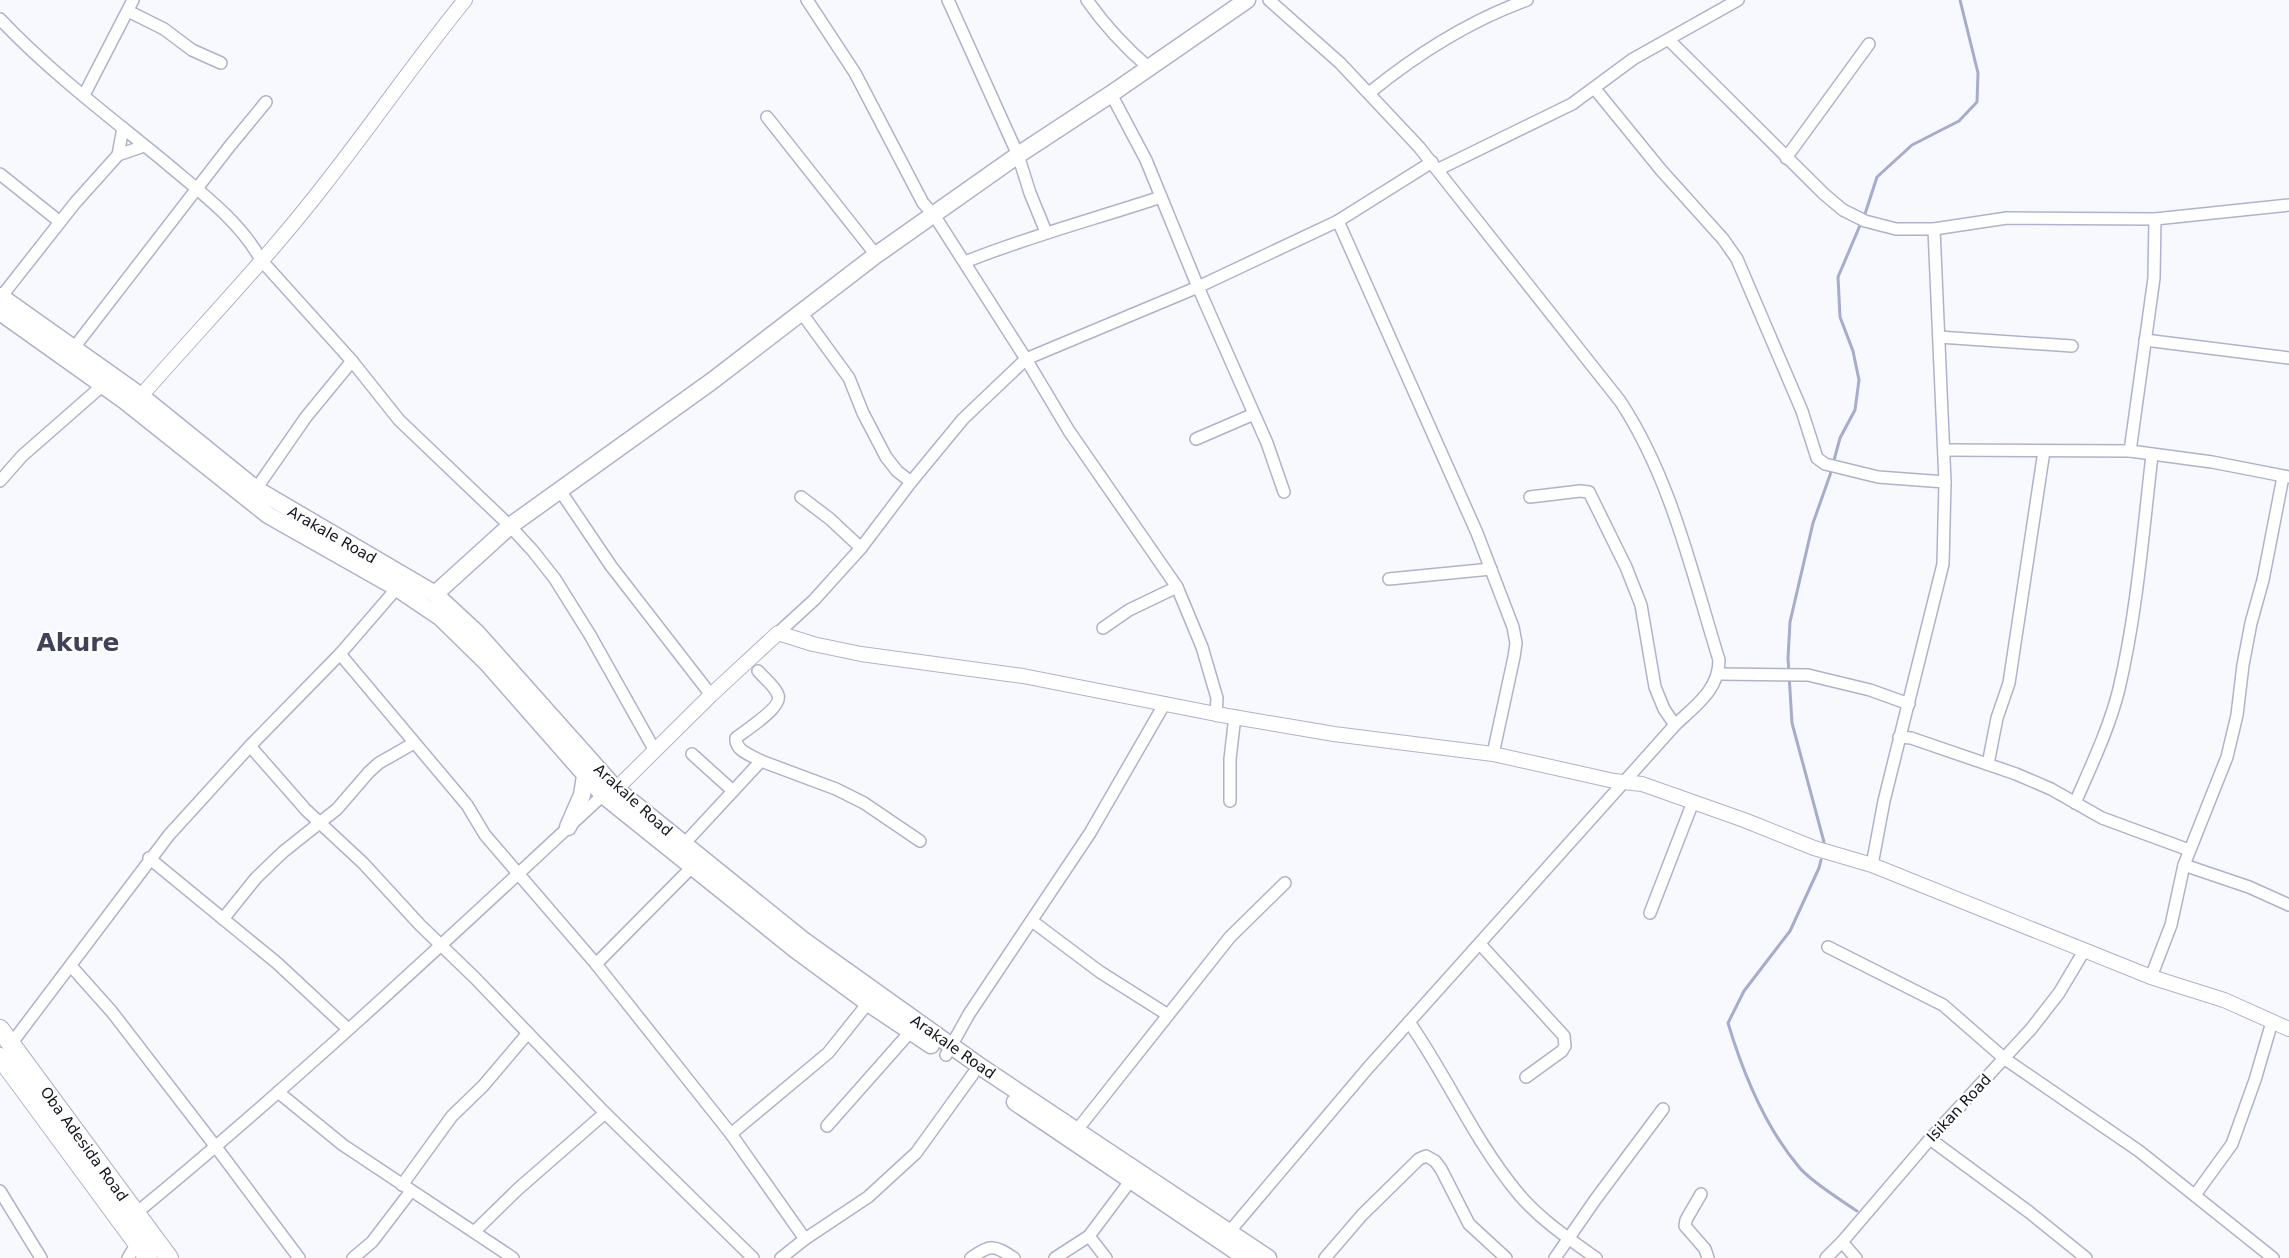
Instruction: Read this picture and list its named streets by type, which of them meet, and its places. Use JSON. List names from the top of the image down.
{
  "streets": {
    "main road": ["Arakale Road", "Oba Adesida Road"],
    "street": ["Isikan Road"]
  },
  "districts": ["Akure"]
}
